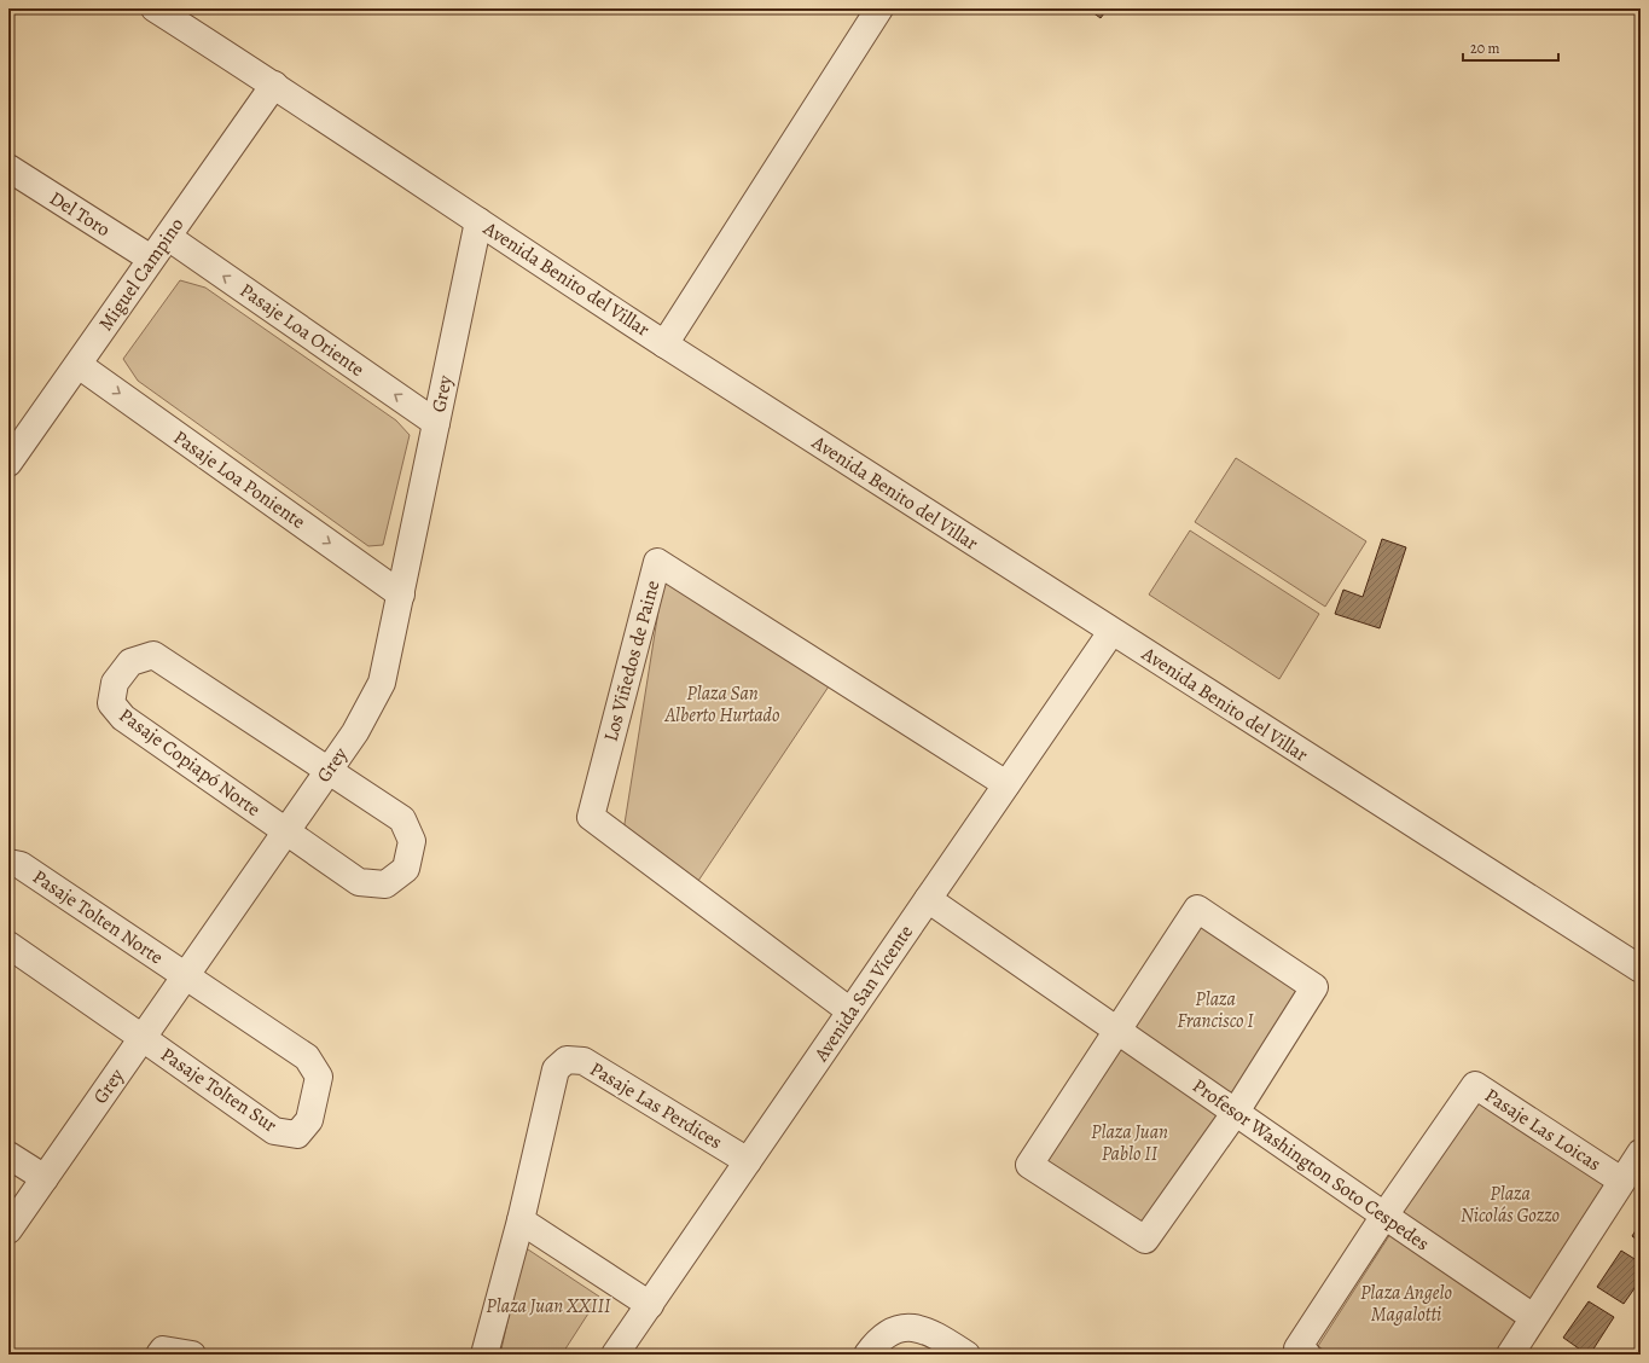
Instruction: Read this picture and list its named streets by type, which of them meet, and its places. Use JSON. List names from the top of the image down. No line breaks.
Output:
{"streets":{"street":["Del Toro","Miguel Campino","Avenida Benito del Villar","Pasaje Loa Oriente","Grey","Pasaje Loa Poniente","Los Viñedos de Paine","Pasaje Copiapó Norte","Pasaje Tolten Norte","Avenida San Vicente","Pasaje Tolten Sur","Pasaje Las Perdices","Pasaje Las Loicas","Profesor Washington Soto Cespedes"]},"crossings":[["Del Toro","Miguel Campino"],["Miguel Campino","Avenida Benito del Villar"],["Miguel Campino","Pasaje Loa Oriente"],["Miguel Campino","Pasaje Loa Poniente"],["Avenida Benito del Villar","Grey"],["Avenida Benito del Villar","Avenida San Vicente"],["Pasaje Loa Oriente","Grey"],["Grey","Pasaje Loa Poniente"],["Grey","Pasaje Copiapó Norte"],["Grey","Pasaje Tolten Norte"],["Grey","Pasaje Tolten Sur"],["Los Viñedos de Paine","Avenida San Vicente"],["Pasaje Tolten Norte","Pasaje Tolten Sur"],["Avenida San Vicente","Pasaje Las Perdices"],["Avenida San Vicente","Profesor Washington Soto Cespedes"],["Pasaje Las Loicas","Profesor Washington Soto Cespedes"]],"one_way":["Pasaje Loa Oriente","Pasaje Loa Poniente"],"parks":["Plaza San Alberto Hurtado","Plaza Francisco I","Plaza Juan Pablo II","Plaza Nicolás Gozzo","Plaza Angelo Magalotti","Plaza Juan XXIII"],"scale_bar":"20 m"}
